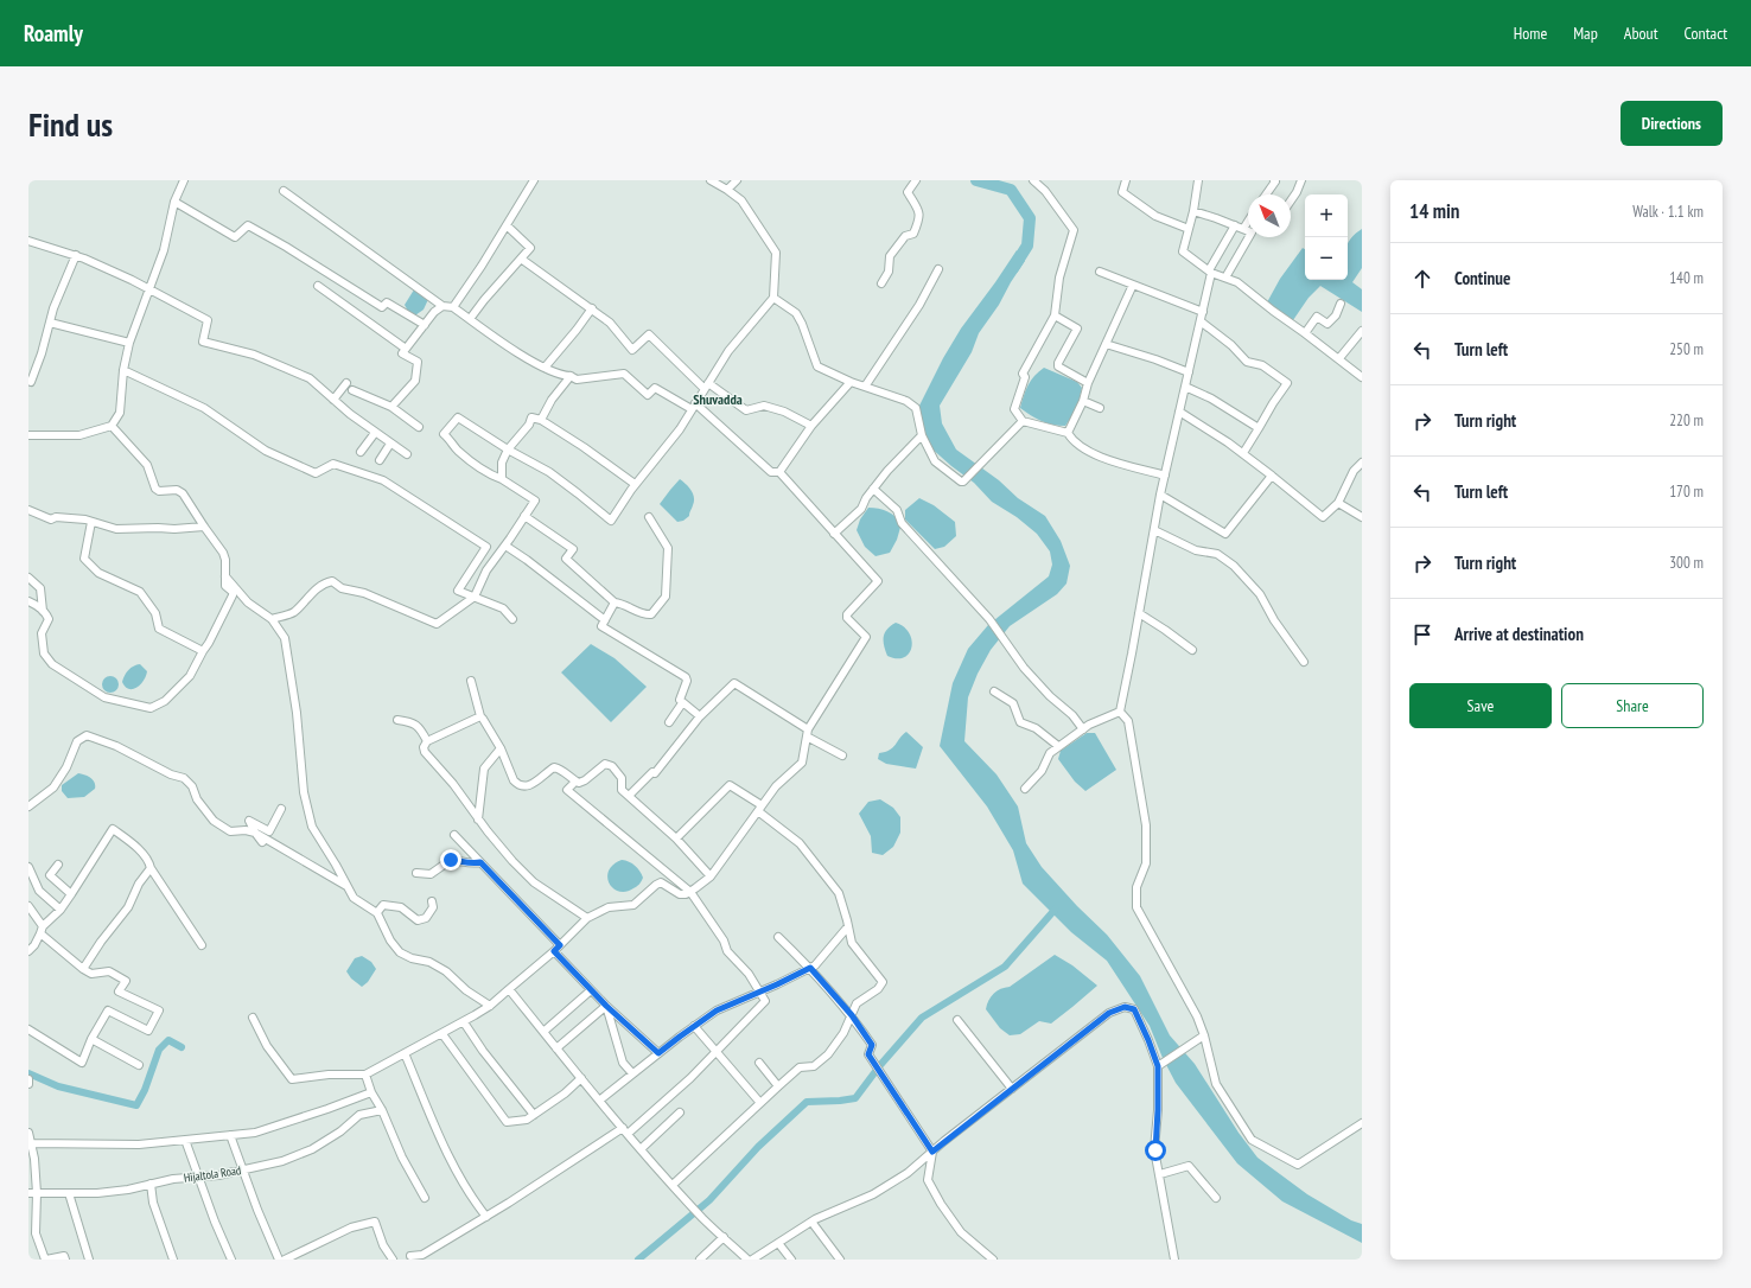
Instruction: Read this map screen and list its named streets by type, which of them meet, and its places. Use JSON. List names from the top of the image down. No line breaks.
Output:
{"streets":{"street":["Hijaltola Road"]},"districts":["Shuvadda"],"north":"top left","page":{"header":"Roamly","nav":["Home","Map","About","Contact"],"buttons":["Directions",["Save","Share"]],"title":"Find us","heading":["14 min","Walk · 1.1 km"],"map_buttons":["+","−"],"list":[["Continue","140 m"],["Turn left","250 m"],["Turn right","220 m"],["Turn left","170 m"],["Turn right","300 m"],"Arrive at destination"]}}
